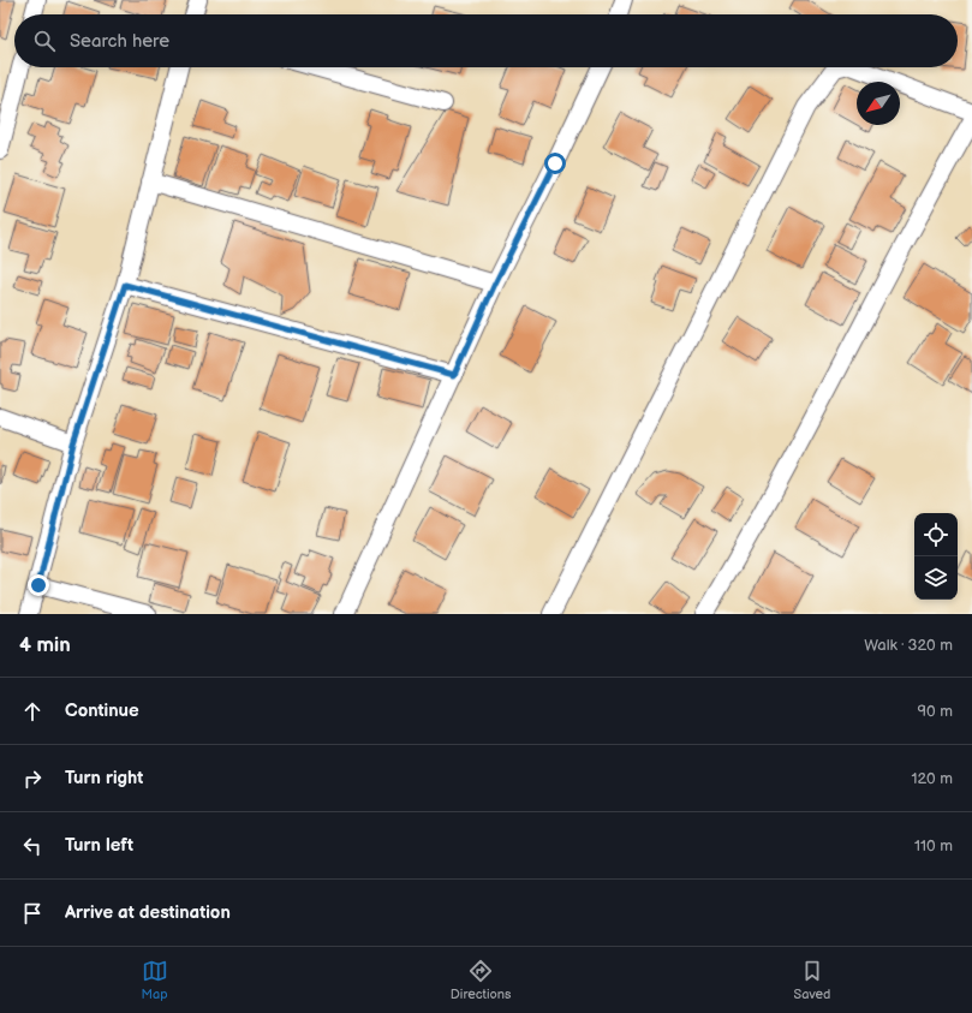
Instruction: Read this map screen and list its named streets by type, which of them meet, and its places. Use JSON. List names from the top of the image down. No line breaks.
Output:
{"north":"bottom left","page":{"search":"Search here","heading":["4 min","Walk · 320 m"],"list":[["Continue","90 m"],["Turn right","120 m"],["Turn left","110 m"],"Arrive at destination"],"nav":["Map","Directions","Saved"]}}
